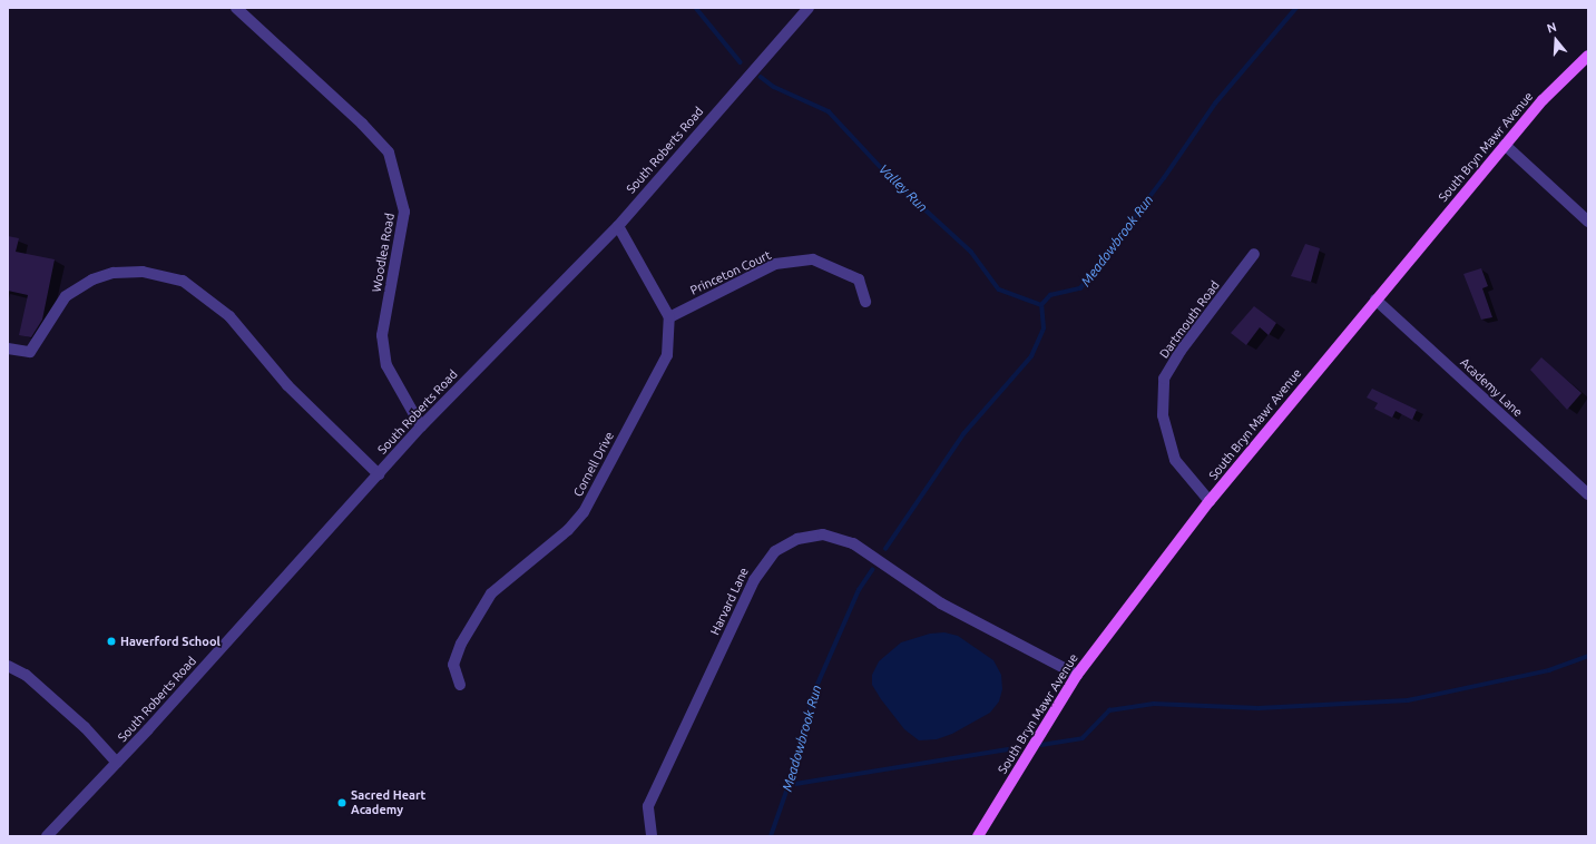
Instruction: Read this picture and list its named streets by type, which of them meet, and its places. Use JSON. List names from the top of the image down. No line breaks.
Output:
{"streets":{"main road":["South Bryn Mawr Avenue"],"street":["South Roberts Road","Woodlea Road","Princeton Court","Dartmouth Road","Academy Lane","Cornell Drive","Harvard Lane"]},"crossings":[["South Bryn Mawr Avenue","Dartmouth Road"],["South Bryn Mawr Avenue","Academy Lane"],["South Bryn Mawr Avenue","Harvard Lane"],["South Roberts Road","Woodlea Road"],["Princeton Court","Cornell Drive"]],"water":["Valley Run","Meadowbrook Run"],"places":["Haverford School","Sacred Heart Academy"],"north":"top"}
